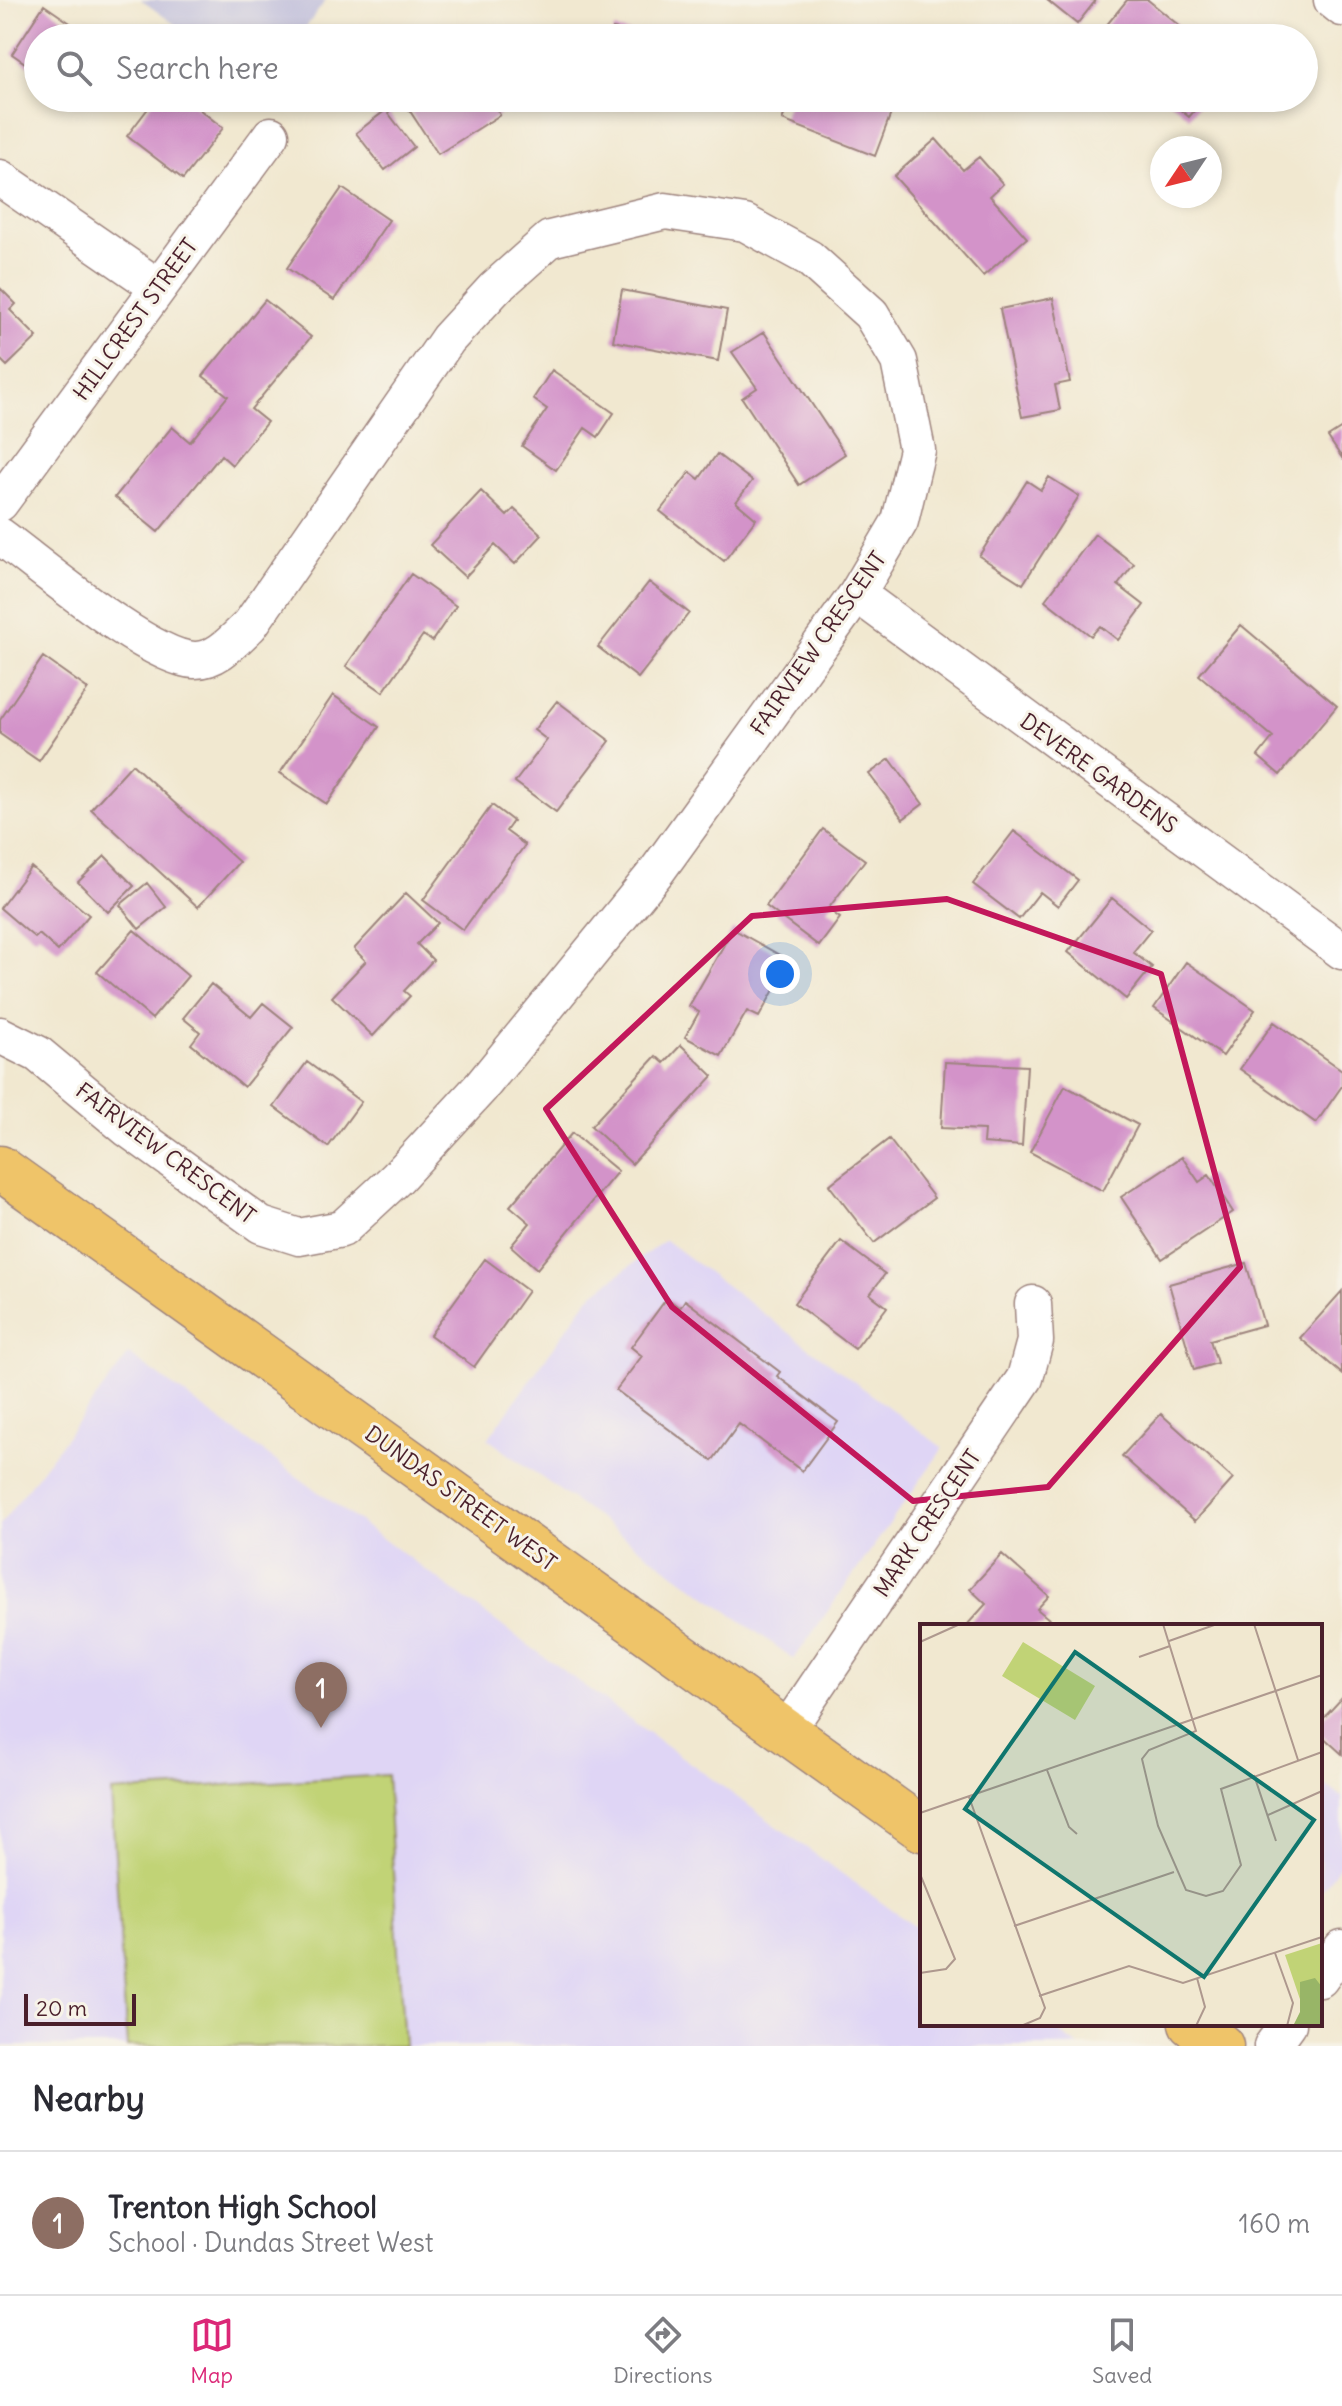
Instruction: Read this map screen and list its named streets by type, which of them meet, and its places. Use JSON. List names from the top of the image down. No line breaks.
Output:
{"streets":{"main road":["DUNDAS STREET WEST"],"street":["HILLCREST STREET","FAIRVIEW CRESCENT","DEVERE GARDENS","MARK CRESCENT"]},"crossings":[["FAIRVIEW CRESCENT","DEVERE GARDENS"],["DUNDAS STREET WEST","MARK CRESCENT"]],"scale_bar":"20 m","north":"bottom left","page":{"search":"Search here","pins":"1","scale":"20 m","heading":"Nearby","list":[{"mark":"1","name":"Trenton High School","note":"School · Dundas Street West","value":"160 m"}],"nav":["Map","Directions","Saved"]}}
